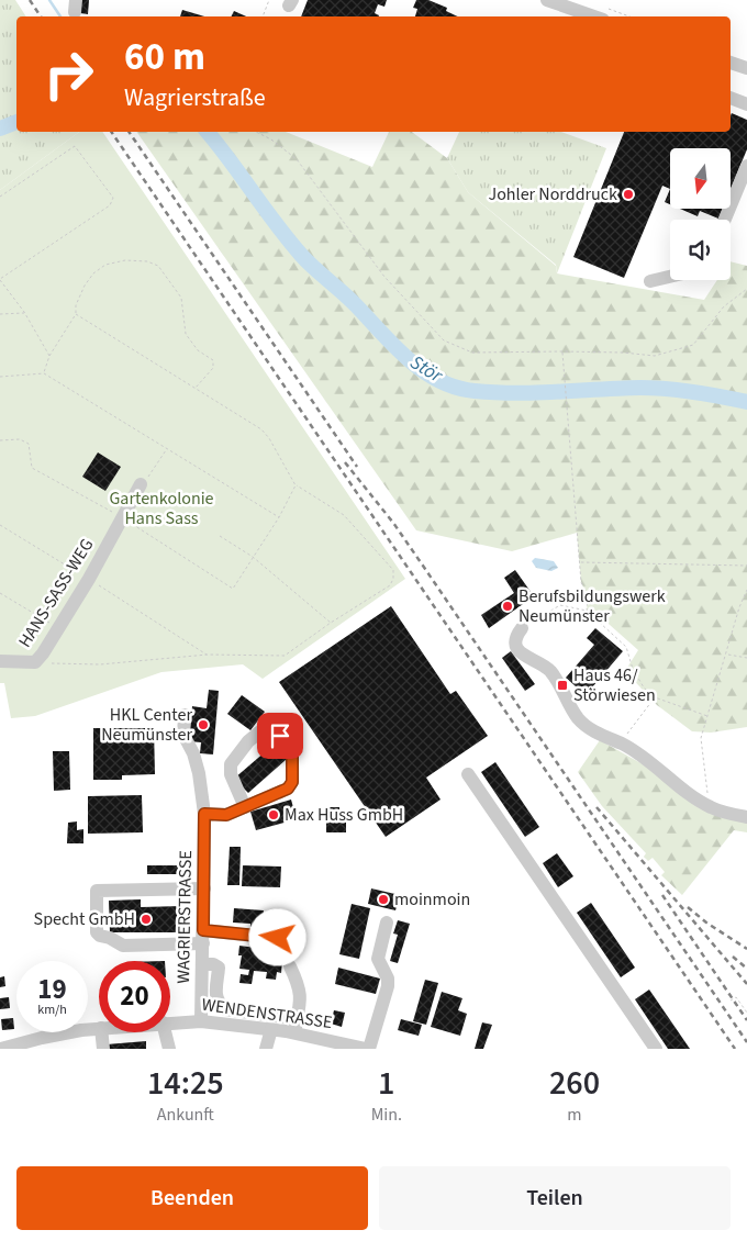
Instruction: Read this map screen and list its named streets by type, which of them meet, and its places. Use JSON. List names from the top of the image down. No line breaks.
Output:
{"streets":{"street":["HANS-SASS-WEG","WAGRIERSTRASSE","WENDENSTRASSE"]},"crossings":[["WAGRIERSTRASSE","WENDENSTRASSE"]],"water":["Stör"],"parks":["Gartenkolonie Hans Sass"],"places":{"other":["Johler Norddruck","Berufsbildungswerk Neumünster","HKL Center Neumünster","Max Huss GmbH","moinmoin","Specht GmbH"],"transit":["Haus 46/ Störwiesen"]},"north":"bottom","page":{"turn":["60 m","Wagrierstraße"],"speed":"19 km/h","limit":"20","eta":["14:25","Ankunft","1","Min.","260","m"],"buttons":["Beenden","Teilen"]}}
